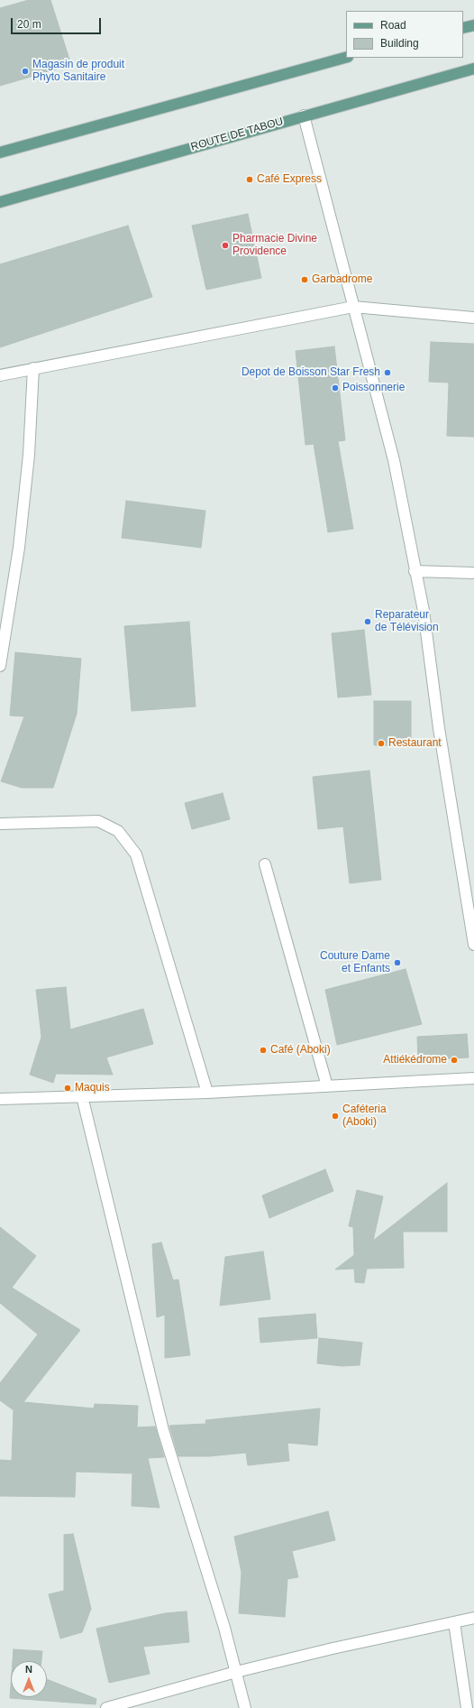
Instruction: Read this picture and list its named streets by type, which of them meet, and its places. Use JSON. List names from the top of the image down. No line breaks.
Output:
{"streets":{"main road":["ROUTE DE TABOU"]},"places":["Magasin de produit Phyto Sanitaire","Café Express","Pharmacie Divine Providence","Garbadrome","Depot de Boisson Star Fresh","Poissonnerie","Reparateur de Télévision","Restaurant","Couture Dame et Enfants","Café (Aboki)","Attiékédrome","Maquis","Caféteria (Aboki)"],"legend":["Road","Building"],"scale_bar":"20 m","north":"top"}
